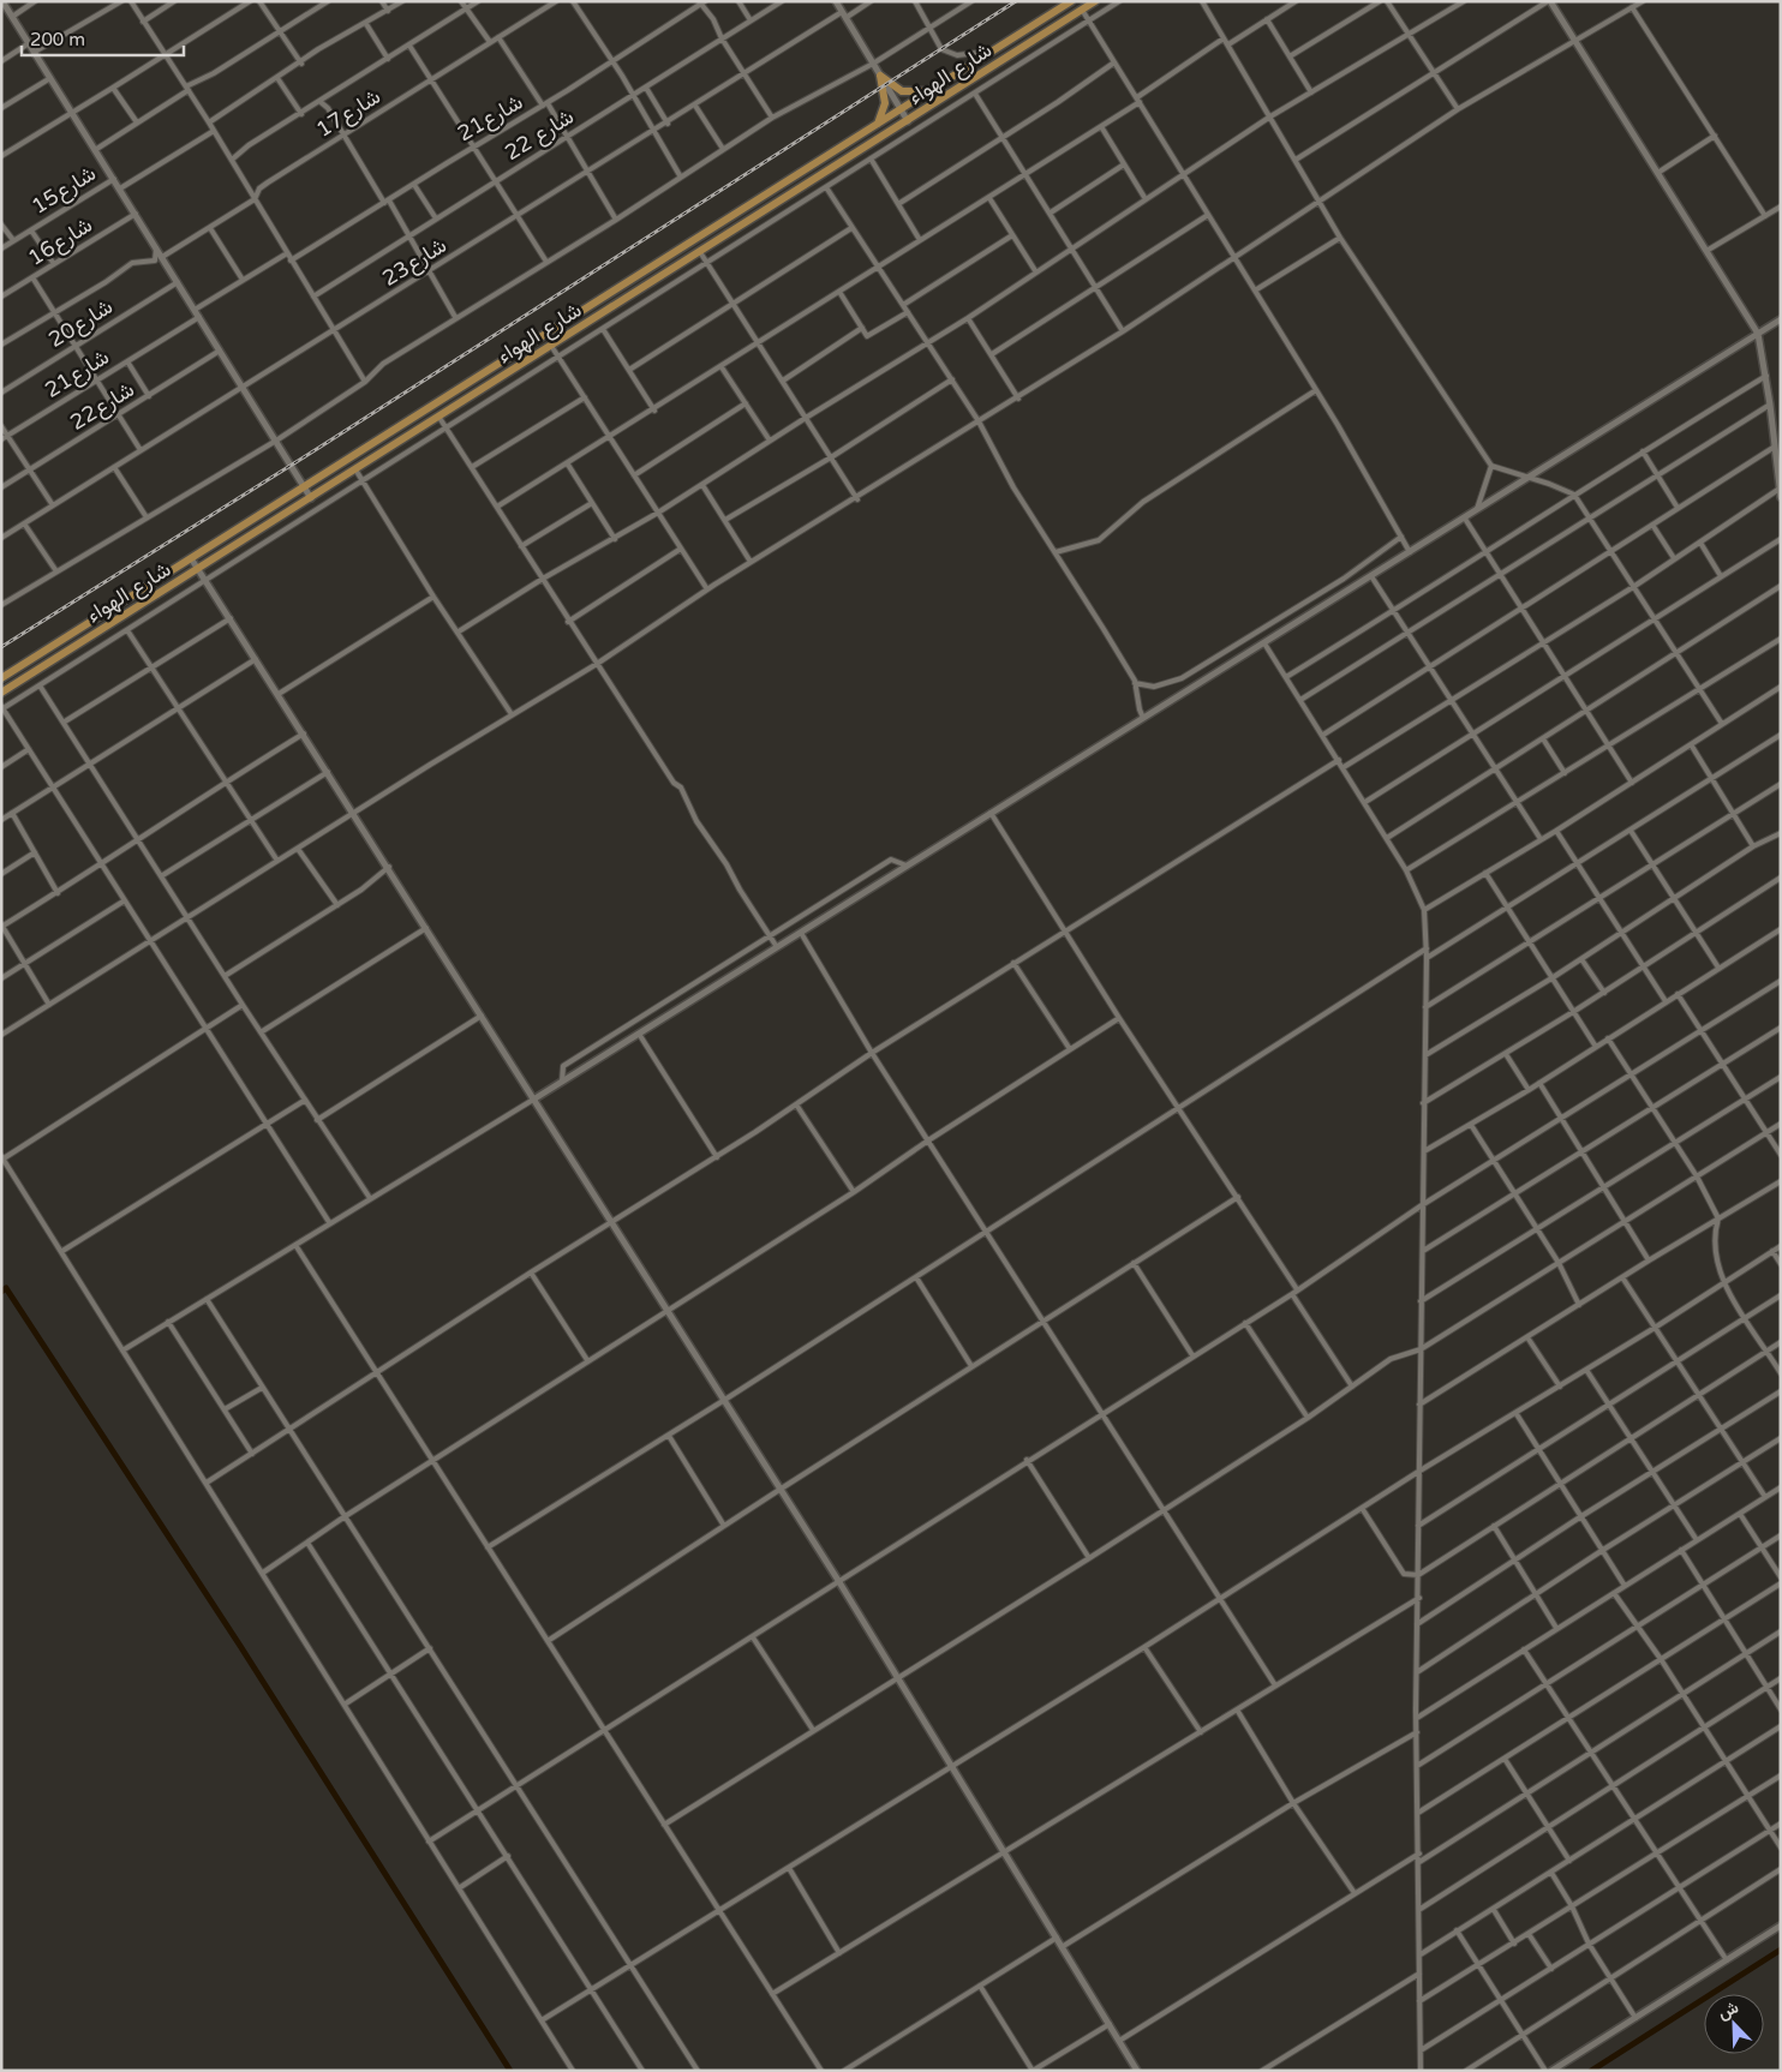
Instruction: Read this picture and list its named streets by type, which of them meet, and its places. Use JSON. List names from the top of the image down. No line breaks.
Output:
{"streets":{"highway":["شارع الهواء"],"street":["شارع17","شارع21","شارع 22","شارع15","شارع16","شارع23","شارع20","شارع22"]},"scale_bar":"200 m","north":"top left"}
